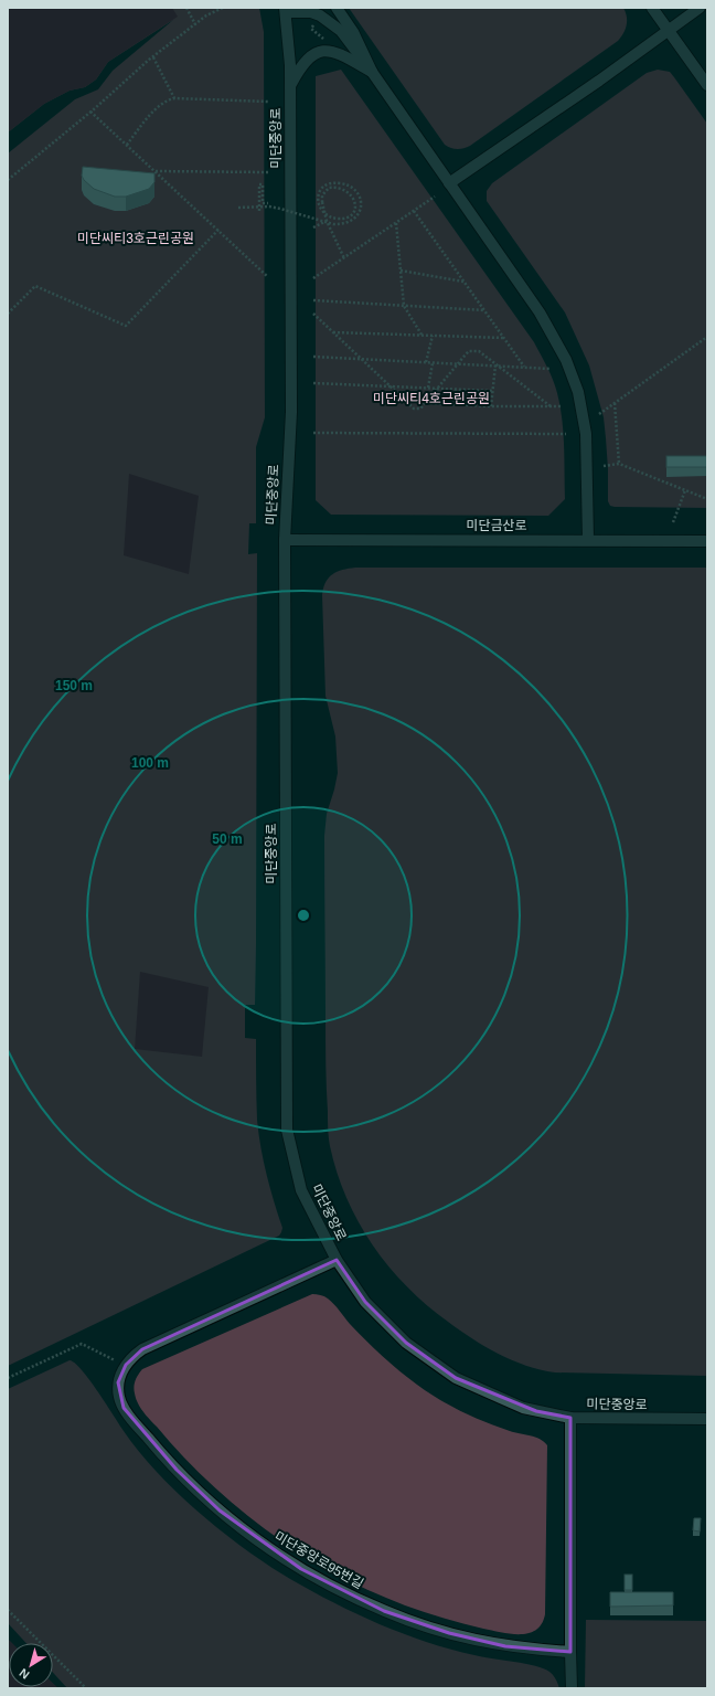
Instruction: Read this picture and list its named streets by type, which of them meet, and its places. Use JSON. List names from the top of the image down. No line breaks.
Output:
{"streets":{"street":["미단중앙로","미단금산로","미단중앙로95번길"]},"crossings":[["미단중앙로","미단금산로"]],"parks":["미단씨티3호근린공원","미단씨티4호근린공원"],"north":"bottom left","rings":["150 m","100 m","50 m"]}
